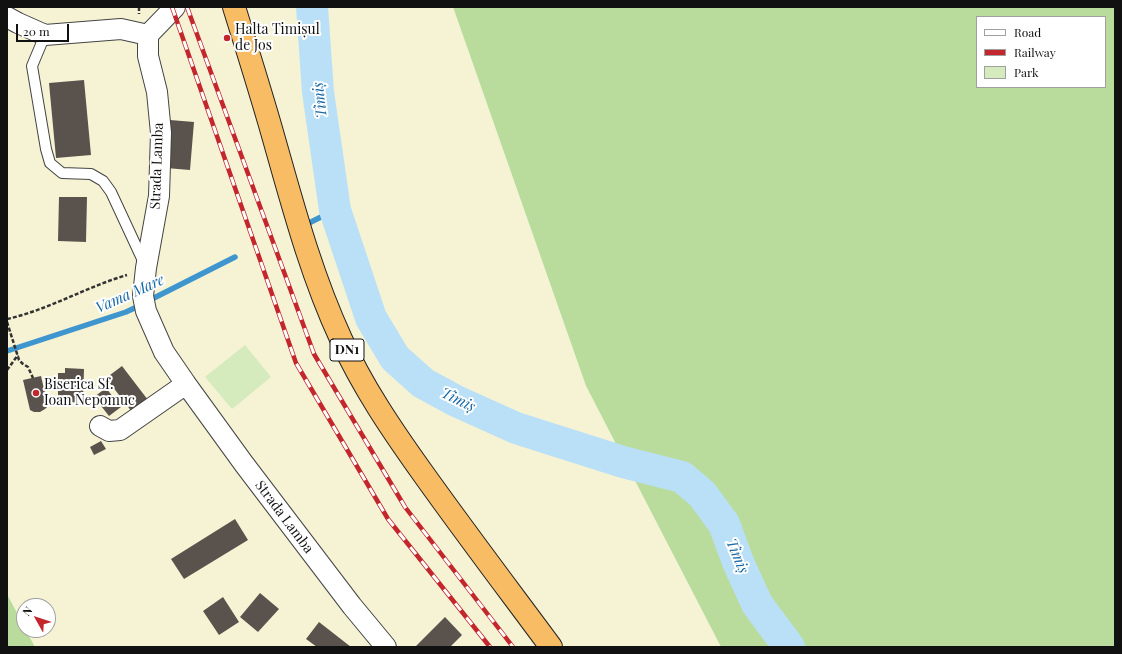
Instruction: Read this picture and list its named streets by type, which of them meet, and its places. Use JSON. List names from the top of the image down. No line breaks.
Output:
{"streets":{"highway":["DN1"],"street":["Strada Lamba"]},"water":["Timiș","Vama Mare"],"places":["Halta Timișul de Jos","Biserica Sf. Ioan Nepomuc"],"legend":["Road","Railway","Park"],"scale_bar":"20 m","north":"top left"}
